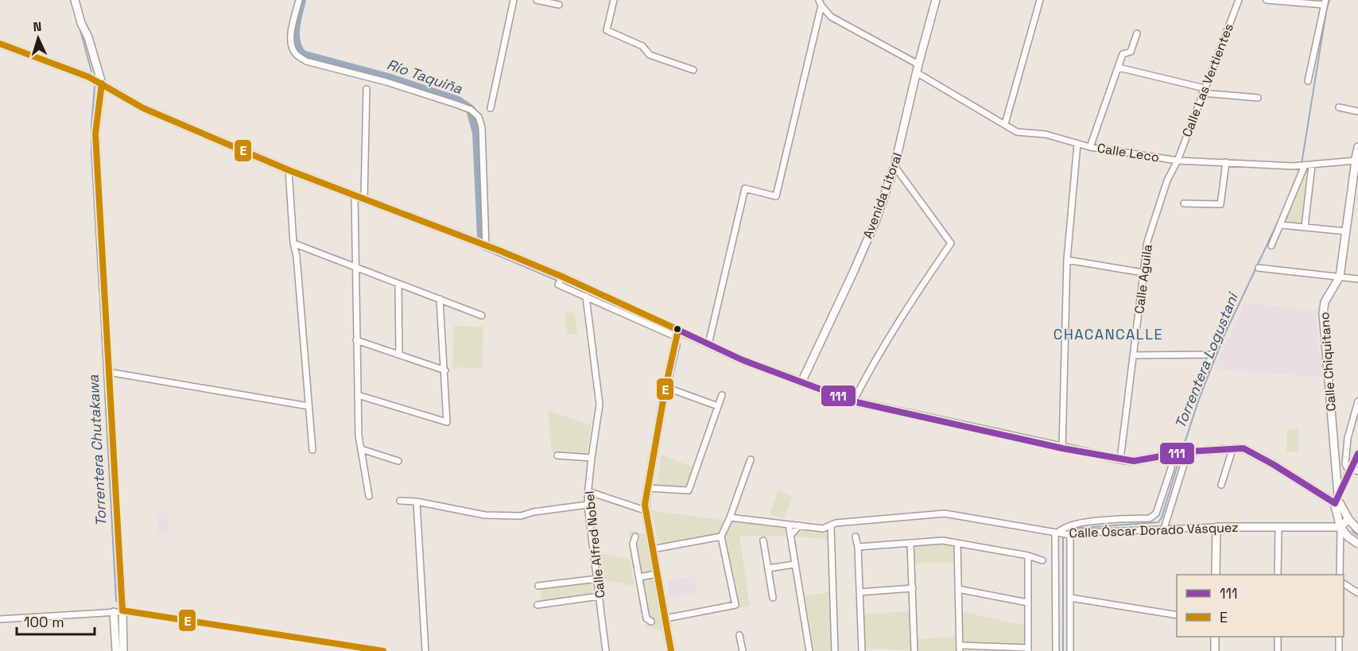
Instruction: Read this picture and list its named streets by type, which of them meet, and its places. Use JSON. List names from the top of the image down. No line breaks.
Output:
{"streets":{"street":["Calle Las Vertientes","Calle Leco","Avenida Litoral","Calle Aguila","Calle Chiquitano","Calle Óscar Dorado Vásquez","Calle Alfred Nobel"]},"crossings":[["Calle Las Vertientes","Calle Leco"],["Calle Las Vertientes","Calle Aguila"],["Calle Leco","Avenida Litoral"],["Calle Leco","Calle Aguila"],["Calle Leco","Calle Chiquitano"]],"districts":["CHACANCALLE"],"water":["Río Taquiña","Torrentera Logustani","Torrentera Chutakawa"],"lines":["transit line E","transit line 111"],"legend":["111","E"],"scale_bar":"100 m","north":"top"}
